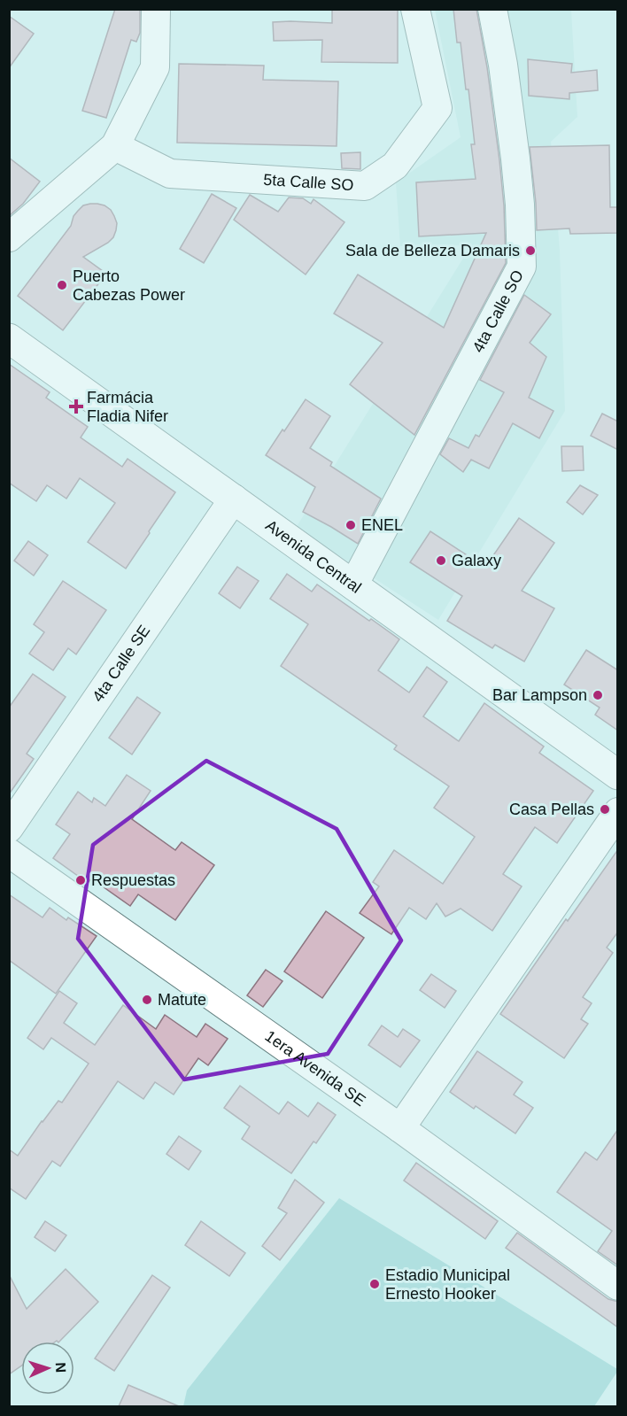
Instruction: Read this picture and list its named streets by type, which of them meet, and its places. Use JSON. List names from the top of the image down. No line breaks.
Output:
{"streets":{"street":["5ta Calle SO","4ta Calle SO","Avenida Central","4ta Calle SE","1era Avenida SE"]},"crossings":[["4ta Calle SO","Avenida Central"],["Avenida Central","4ta Calle SE"]],"places":{"other":["Sala de Belleza Damaris","Puerto Cabezas Power","ENEL","Galaxy","Bar Lampson","Casa Pellas","Respuestas","Matute","Estadio Municipal Ernesto Hooker"],"health":["Farmácia Fladia Nifer"]},"north":"right"}
